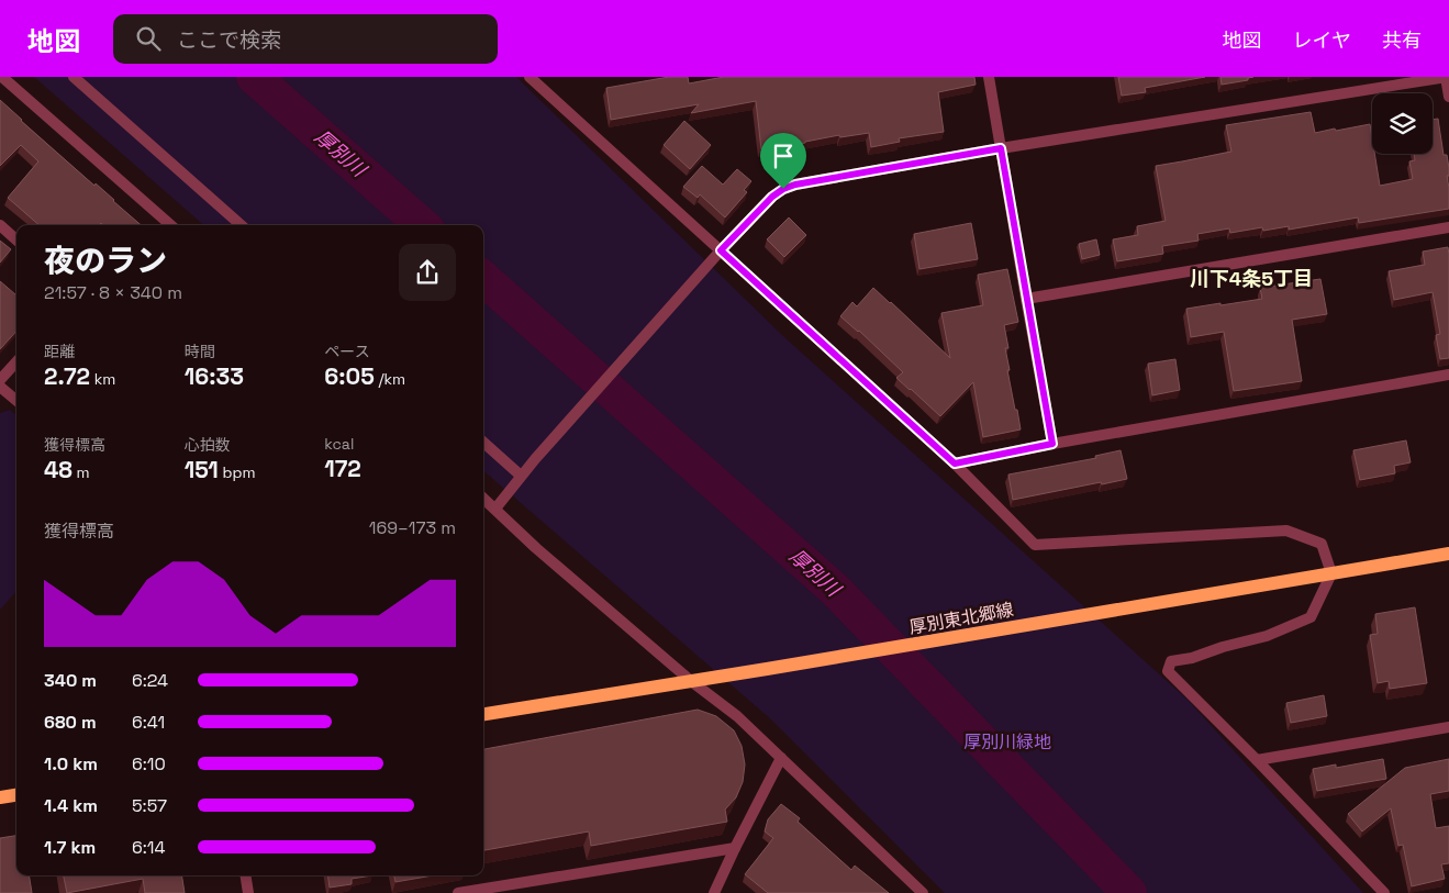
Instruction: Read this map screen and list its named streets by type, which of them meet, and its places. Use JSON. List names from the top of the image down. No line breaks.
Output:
{"streets":{"main road":["厚別東北郷線"]},"districts":["川下4条5丁目"],"water":["厚別川"],"parks":["厚別川緑地"],"page":{"header":"地図","search":"ここで検索","nav":["地図","レイヤ","共有"],"heading":["夜のラン","21:57 · 8 × 340 m"],"stats":[["距離","2.72 km"],["時間","16:33"],["ペース","6:05 /km"],["獲得標高","48 m"],["心拍数","151 bpm"],["kcal","172"]],"chart":["獲得標高","169–173 m"],"list":[{"name":"340 m","note":"6:24"},{"name":"680 m","note":"6:41"},{"name":"1.0 km","note":"6:10"},{"name":"1.4 km","note":"5:57"},{"name":"1.7 km","note":"6:14"}]}}
